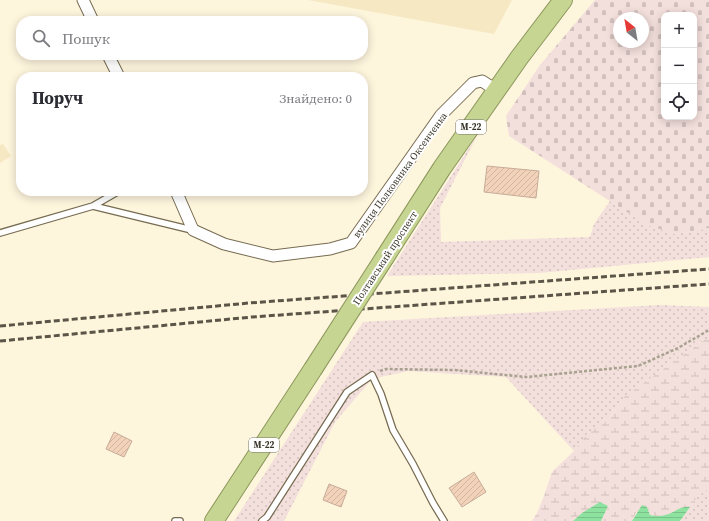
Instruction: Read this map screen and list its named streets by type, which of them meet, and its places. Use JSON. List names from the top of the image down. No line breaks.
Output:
{"streets":{"highway":["М-22","Полтавський проспект"],"street":["вулиця Полковника Оксенченка"]},"crossings":[["вулиця Полковника Оксенченка","Полтавський проспект"]],"north":"top left","page":{"map_buttons":["+","−"],"search":"Пошук","heading":["Поруч","Знайдено: 0"]}}
